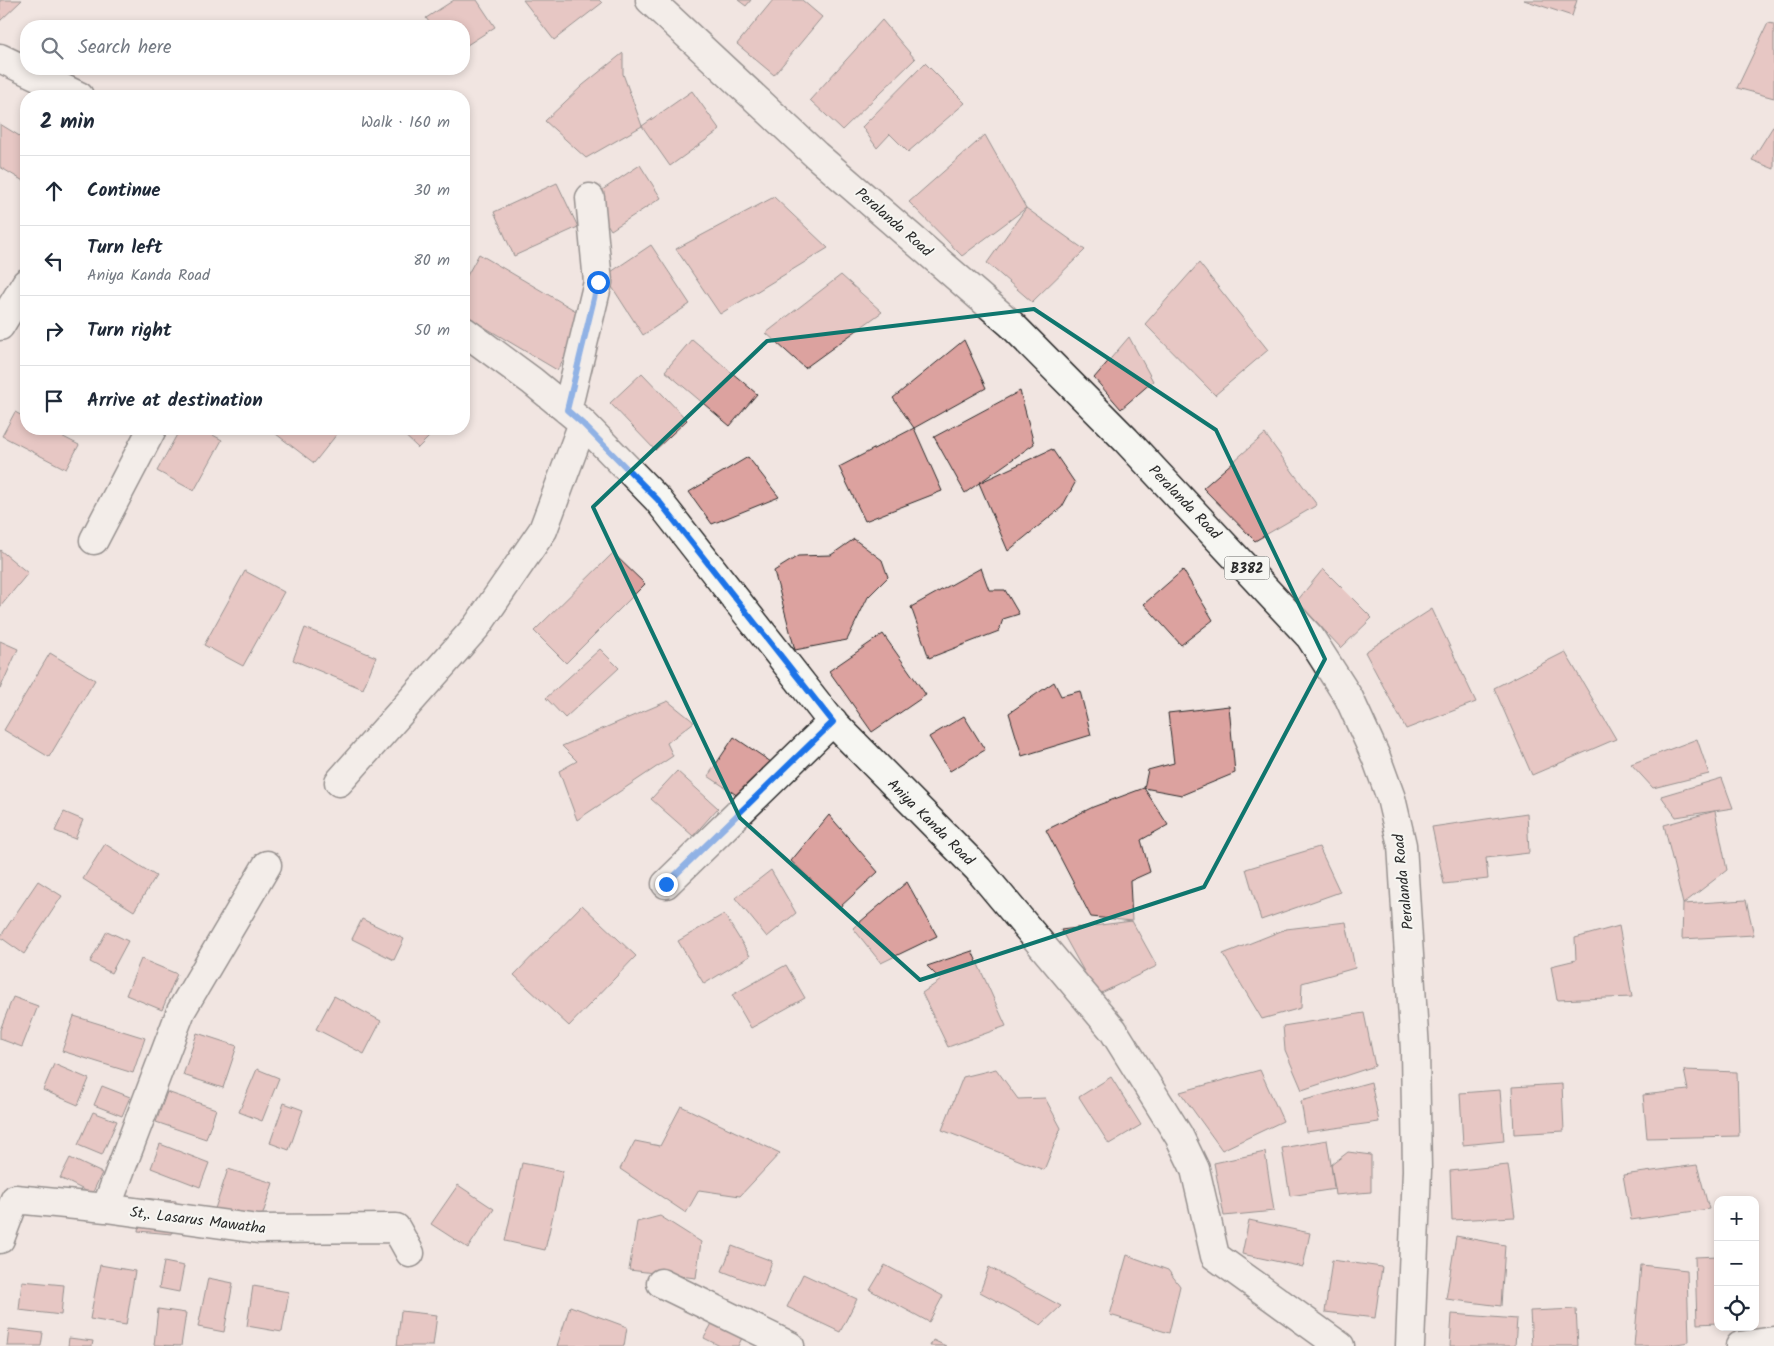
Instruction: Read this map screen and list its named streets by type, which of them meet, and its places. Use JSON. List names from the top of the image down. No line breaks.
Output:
{"streets":{"street":["Peralanda Road","B382","Aniya Kanda Road","St,. Lasarus Mawatha"]},"page":{"search":"Search here","heading":["2 min","Walk · 160 m"],"list":[["Continue","30 m"],["Turn left","Aniya Kanda Road","80 m"],["Turn right","50 m"],"Arrive at destination"],"map_buttons":["+","−"]}}
